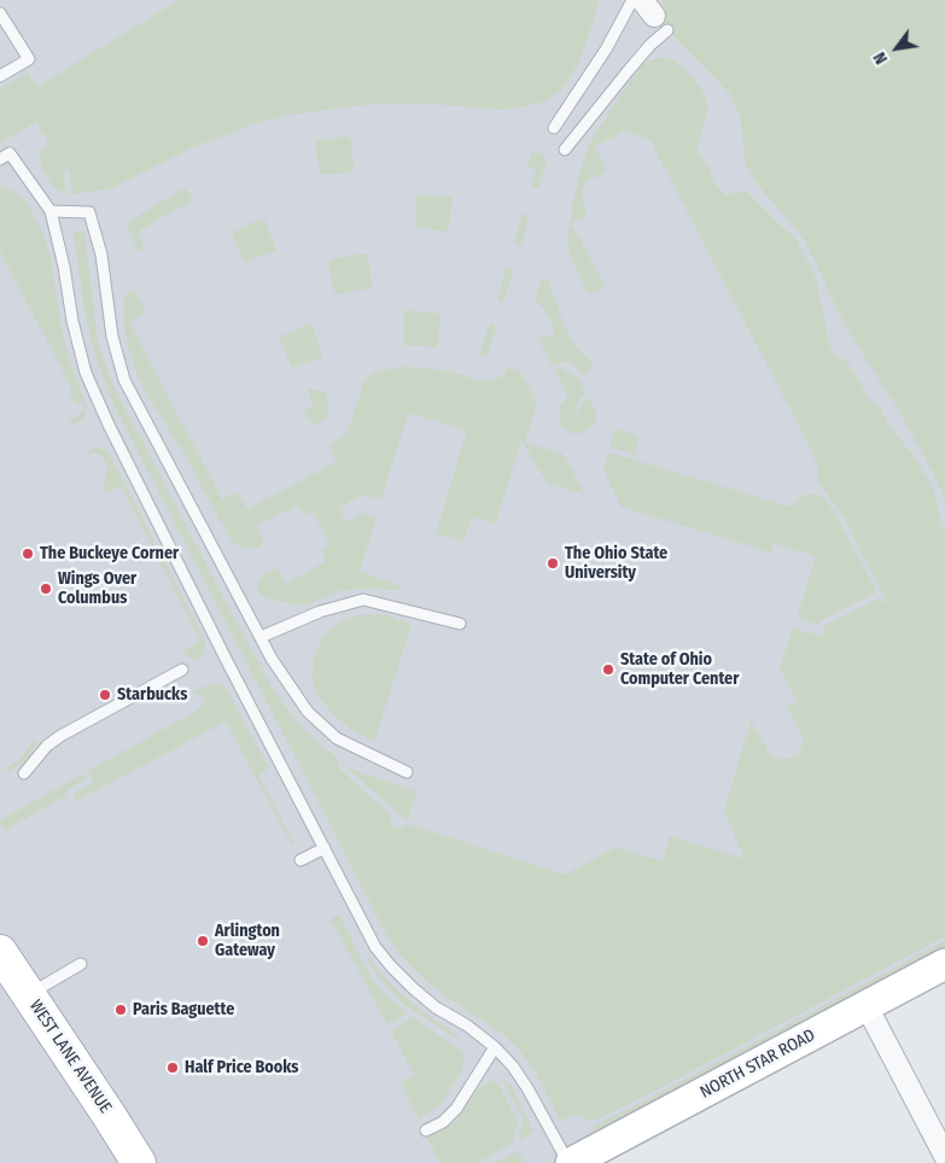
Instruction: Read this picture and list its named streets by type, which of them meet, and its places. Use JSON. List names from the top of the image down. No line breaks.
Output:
{"streets":{"main road":["WEST LANE AVENUE"],"street":["NORTH STAR ROAD"]},"places":["The Buckeye Corner","The Ohio State University","Wings Over Columbus","State of Ohio Computer Center","Starbucks","Arlington Gateway","Paris Baguette","Half Price Books"],"north":"bottom left"}
